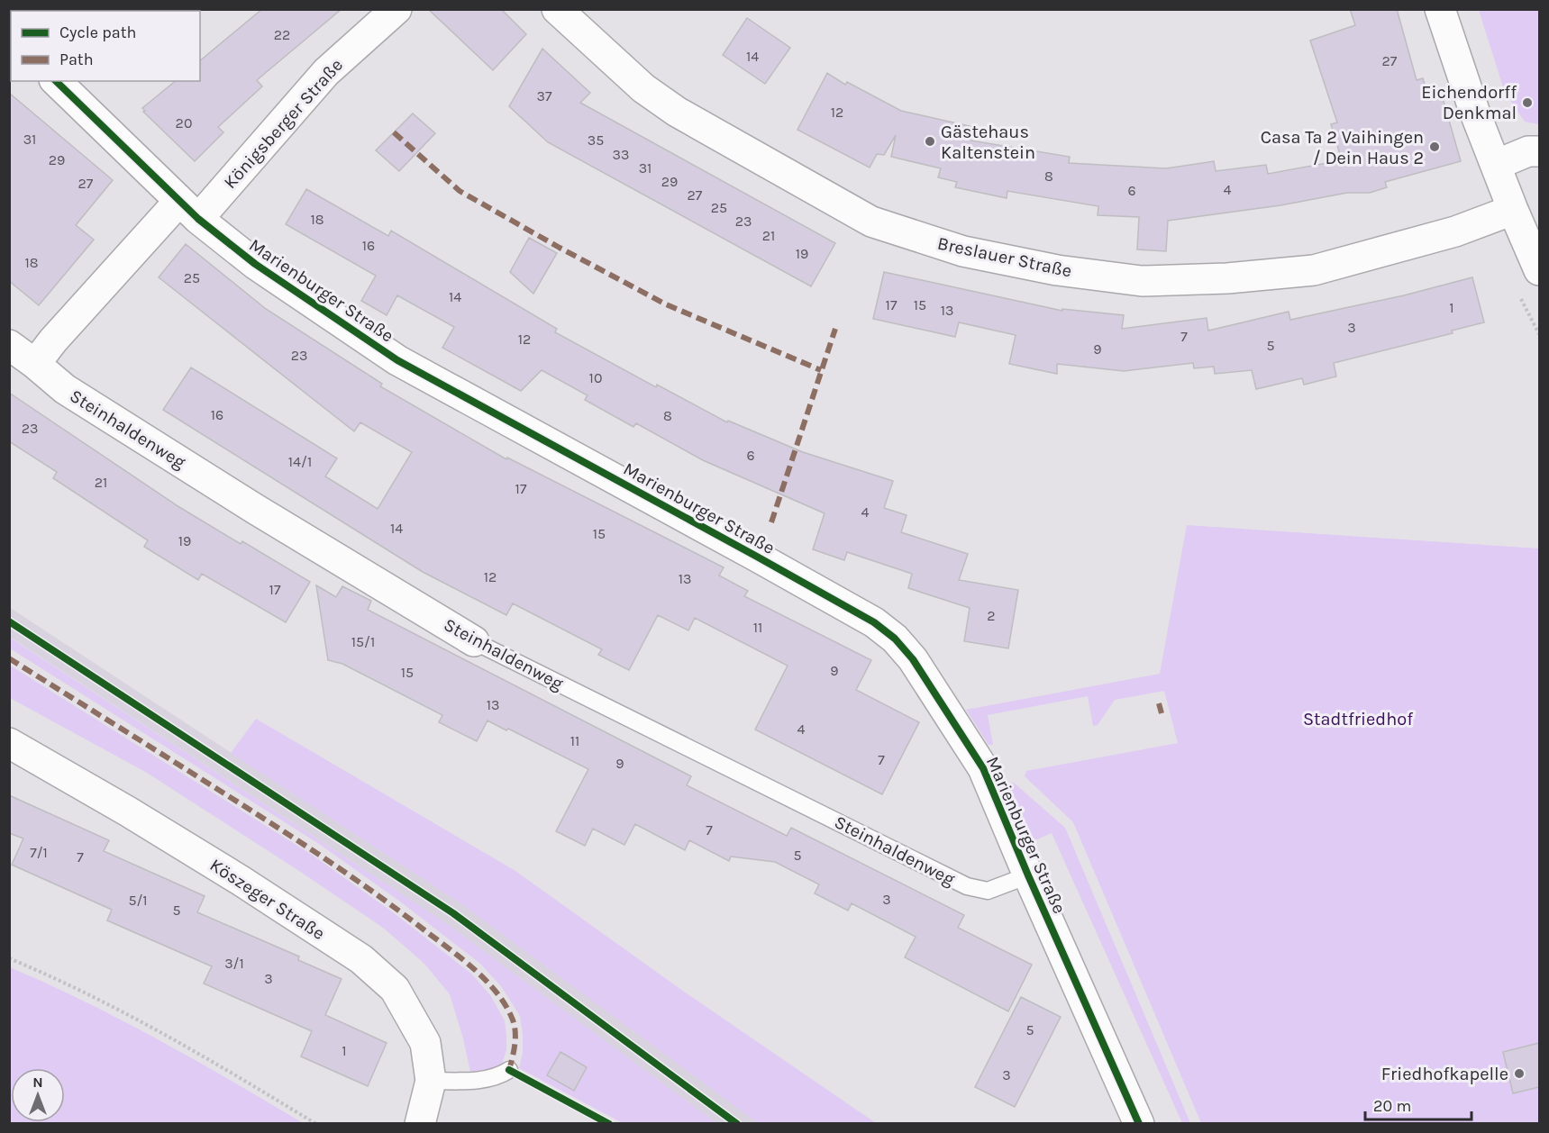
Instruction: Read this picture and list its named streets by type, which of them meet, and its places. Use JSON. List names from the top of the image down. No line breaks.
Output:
{"streets":{"street":["Königsberger Straße","Breslauer Straße","Marienburger Straße","Steinhaldenweg","Köszeger Straße"]},"crossings":[["Königsberger Straße","Marienburger Straße"],["Königsberger Straße","Steinhaldenweg"],["Marienburger Straße","Steinhaldenweg"]],"parks":["Stadtfriedhof"],"places":["Eichendorff Denkmal","Gästehaus Kaltenstein","Casa Ta 2 Vaihingen / Dein Haus 2","Friedhofkapelle"],"house_numbers":["22","14","27","37","12","20","31","35","33","29","31","8","29","27","4","6","27","25","18","23","21","16","19","18","25","14","17","15","1","13","3","7","12","5","9","23","10","16","8","23","6","14/1","21","17","4","14","15","19","12","13","17","2","11","15/1","9","15","13","4","11","7","9","7","7/1","5","7","3","5/1","5","3/1","3","5","1","3"],"legend":["Cycle path","Path"],"scale_bar":"20 m","north":"top"}
